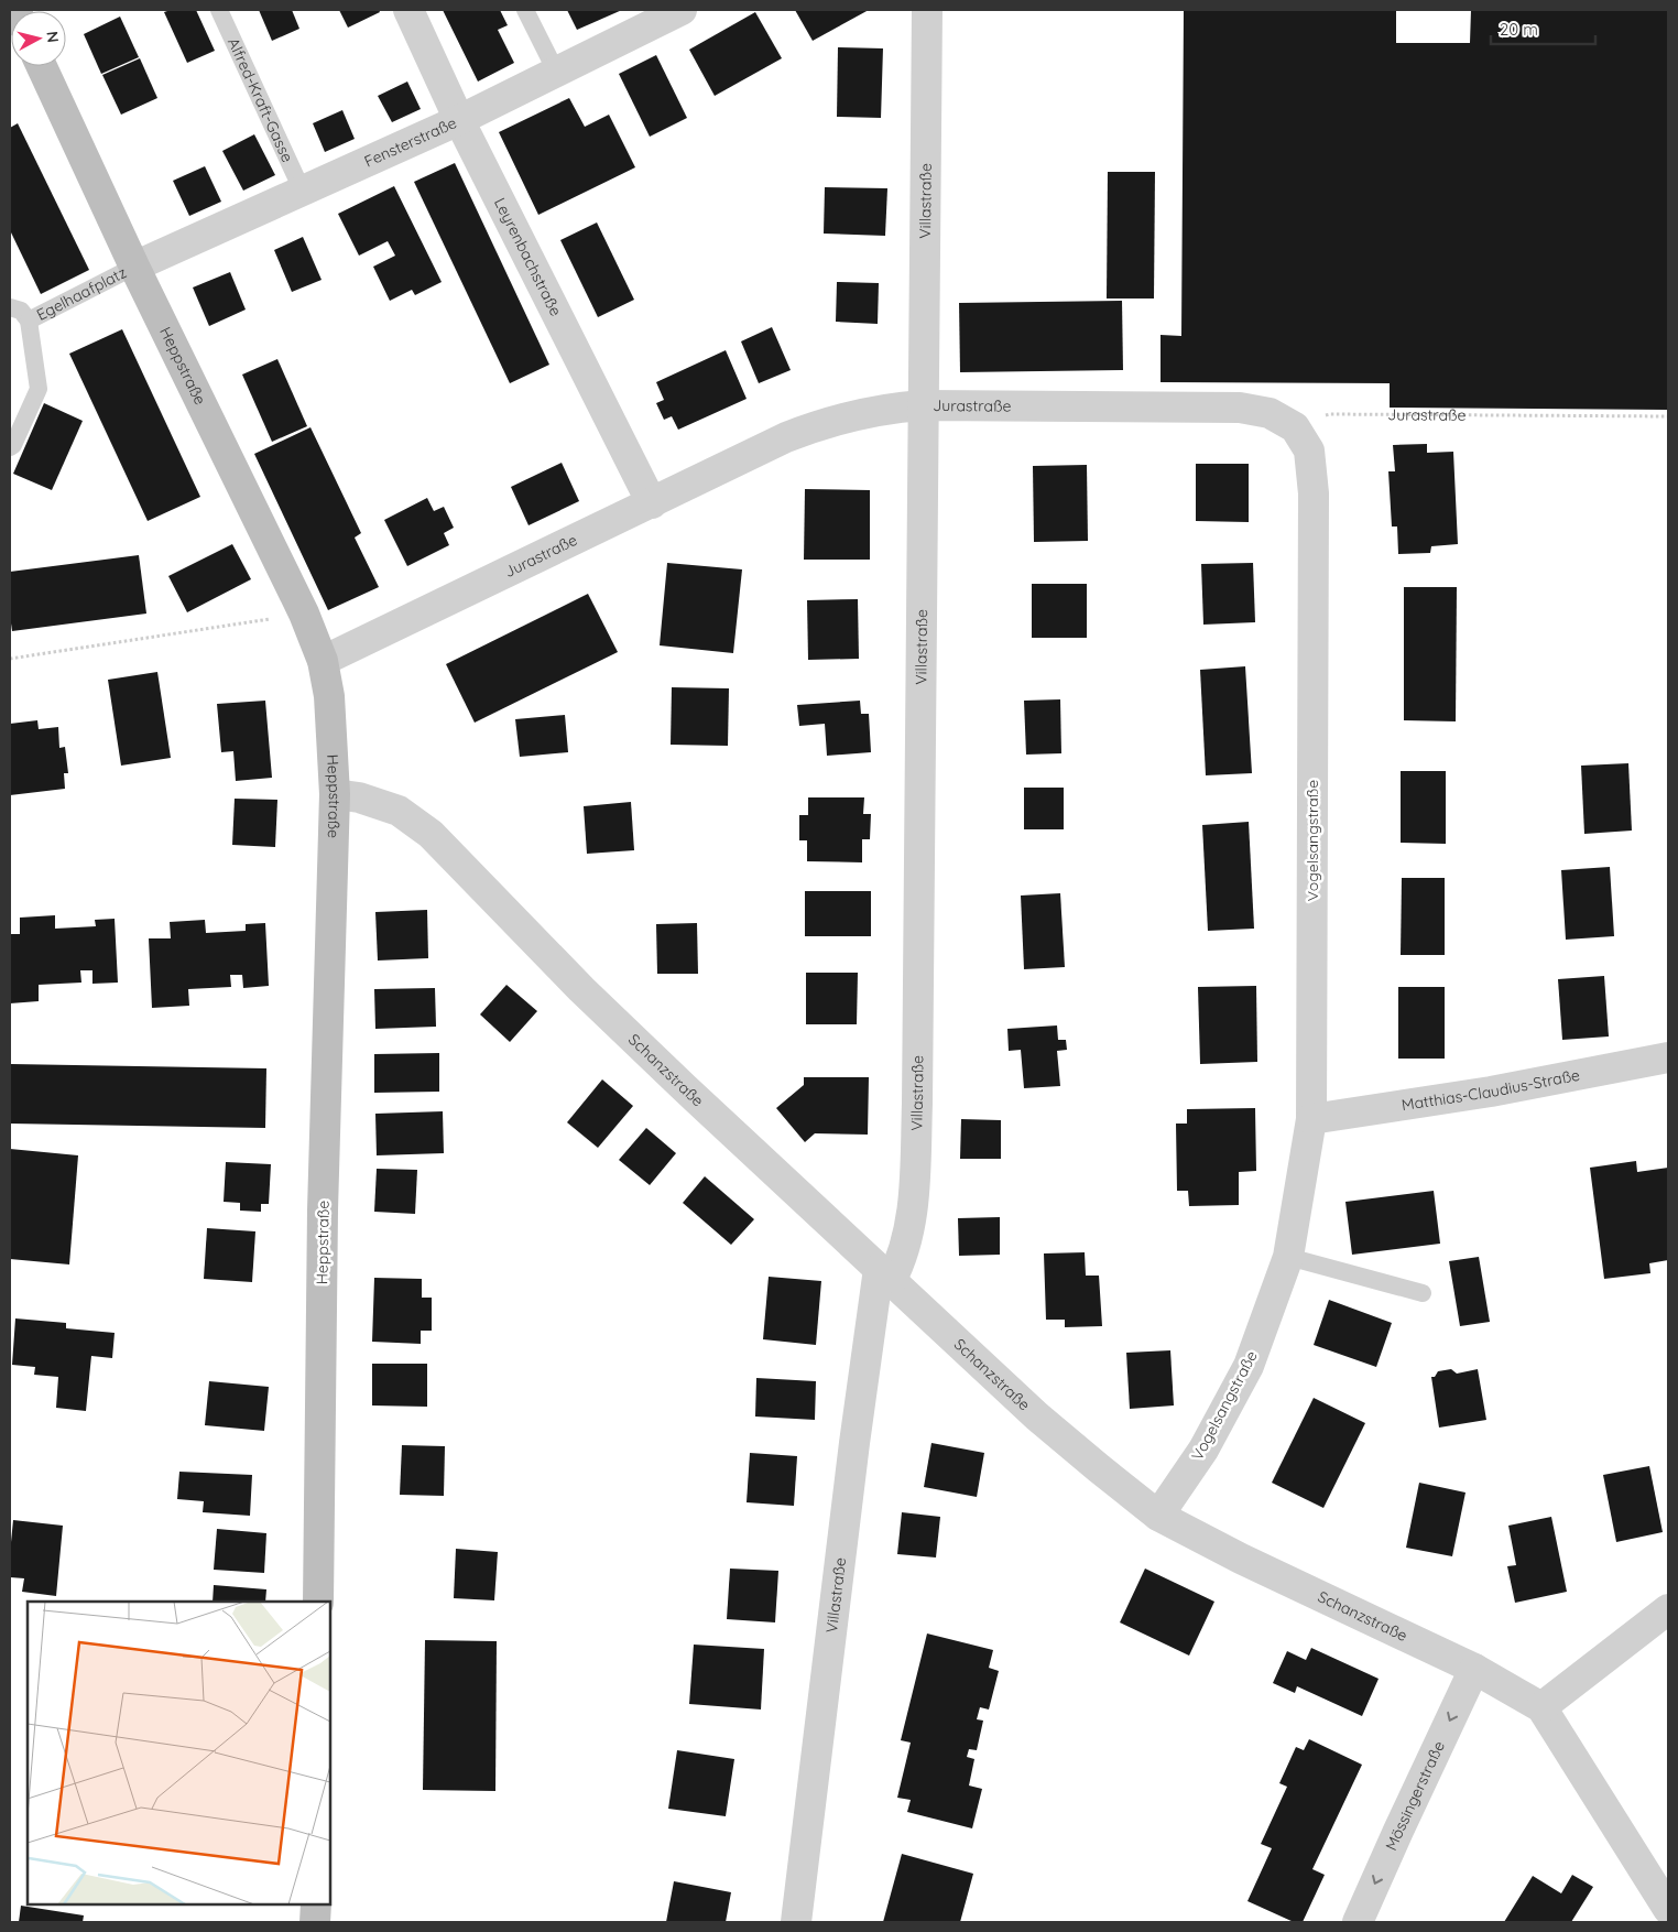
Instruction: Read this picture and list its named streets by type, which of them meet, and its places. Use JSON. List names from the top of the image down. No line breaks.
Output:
{"streets":{"street":["Fensterstraße","Villastraße","Leyrenbachstraße","Heppstraße","Jurastraße","Vogelsangstraße","Schanzstraße","Matthias-Claudius-Straße","Mössingerstraße"],"lane":["Alfred-Kraft-Gasse","Egelhaafplatz"]},"crossings":[["Alfred-Kraft-Gasse","Fensterstraße"],["Fensterstraße","Leyrenbachstraße"],["Fensterstraße","Egelhaafplatz"],["Fensterstraße","Heppstraße"],["Villastraße","Jurastraße"],["Villastraße","Schanzstraße"],["Leyrenbachstraße","Jurastraße"],["Egelhaafplatz","Heppstraße"],["Heppstraße","Jurastraße"],["Heppstraße","Schanzstraße"],["Jurastraße","Vogelsangstraße"],["Vogelsangstraße","Schanzstraße"],["Vogelsangstraße","Matthias-Claudius-Straße"],["Schanzstraße","Mössingerstraße"]],"one_way":["Mössingerstraße"],"scale_bar":"20 m","north":"right"}
